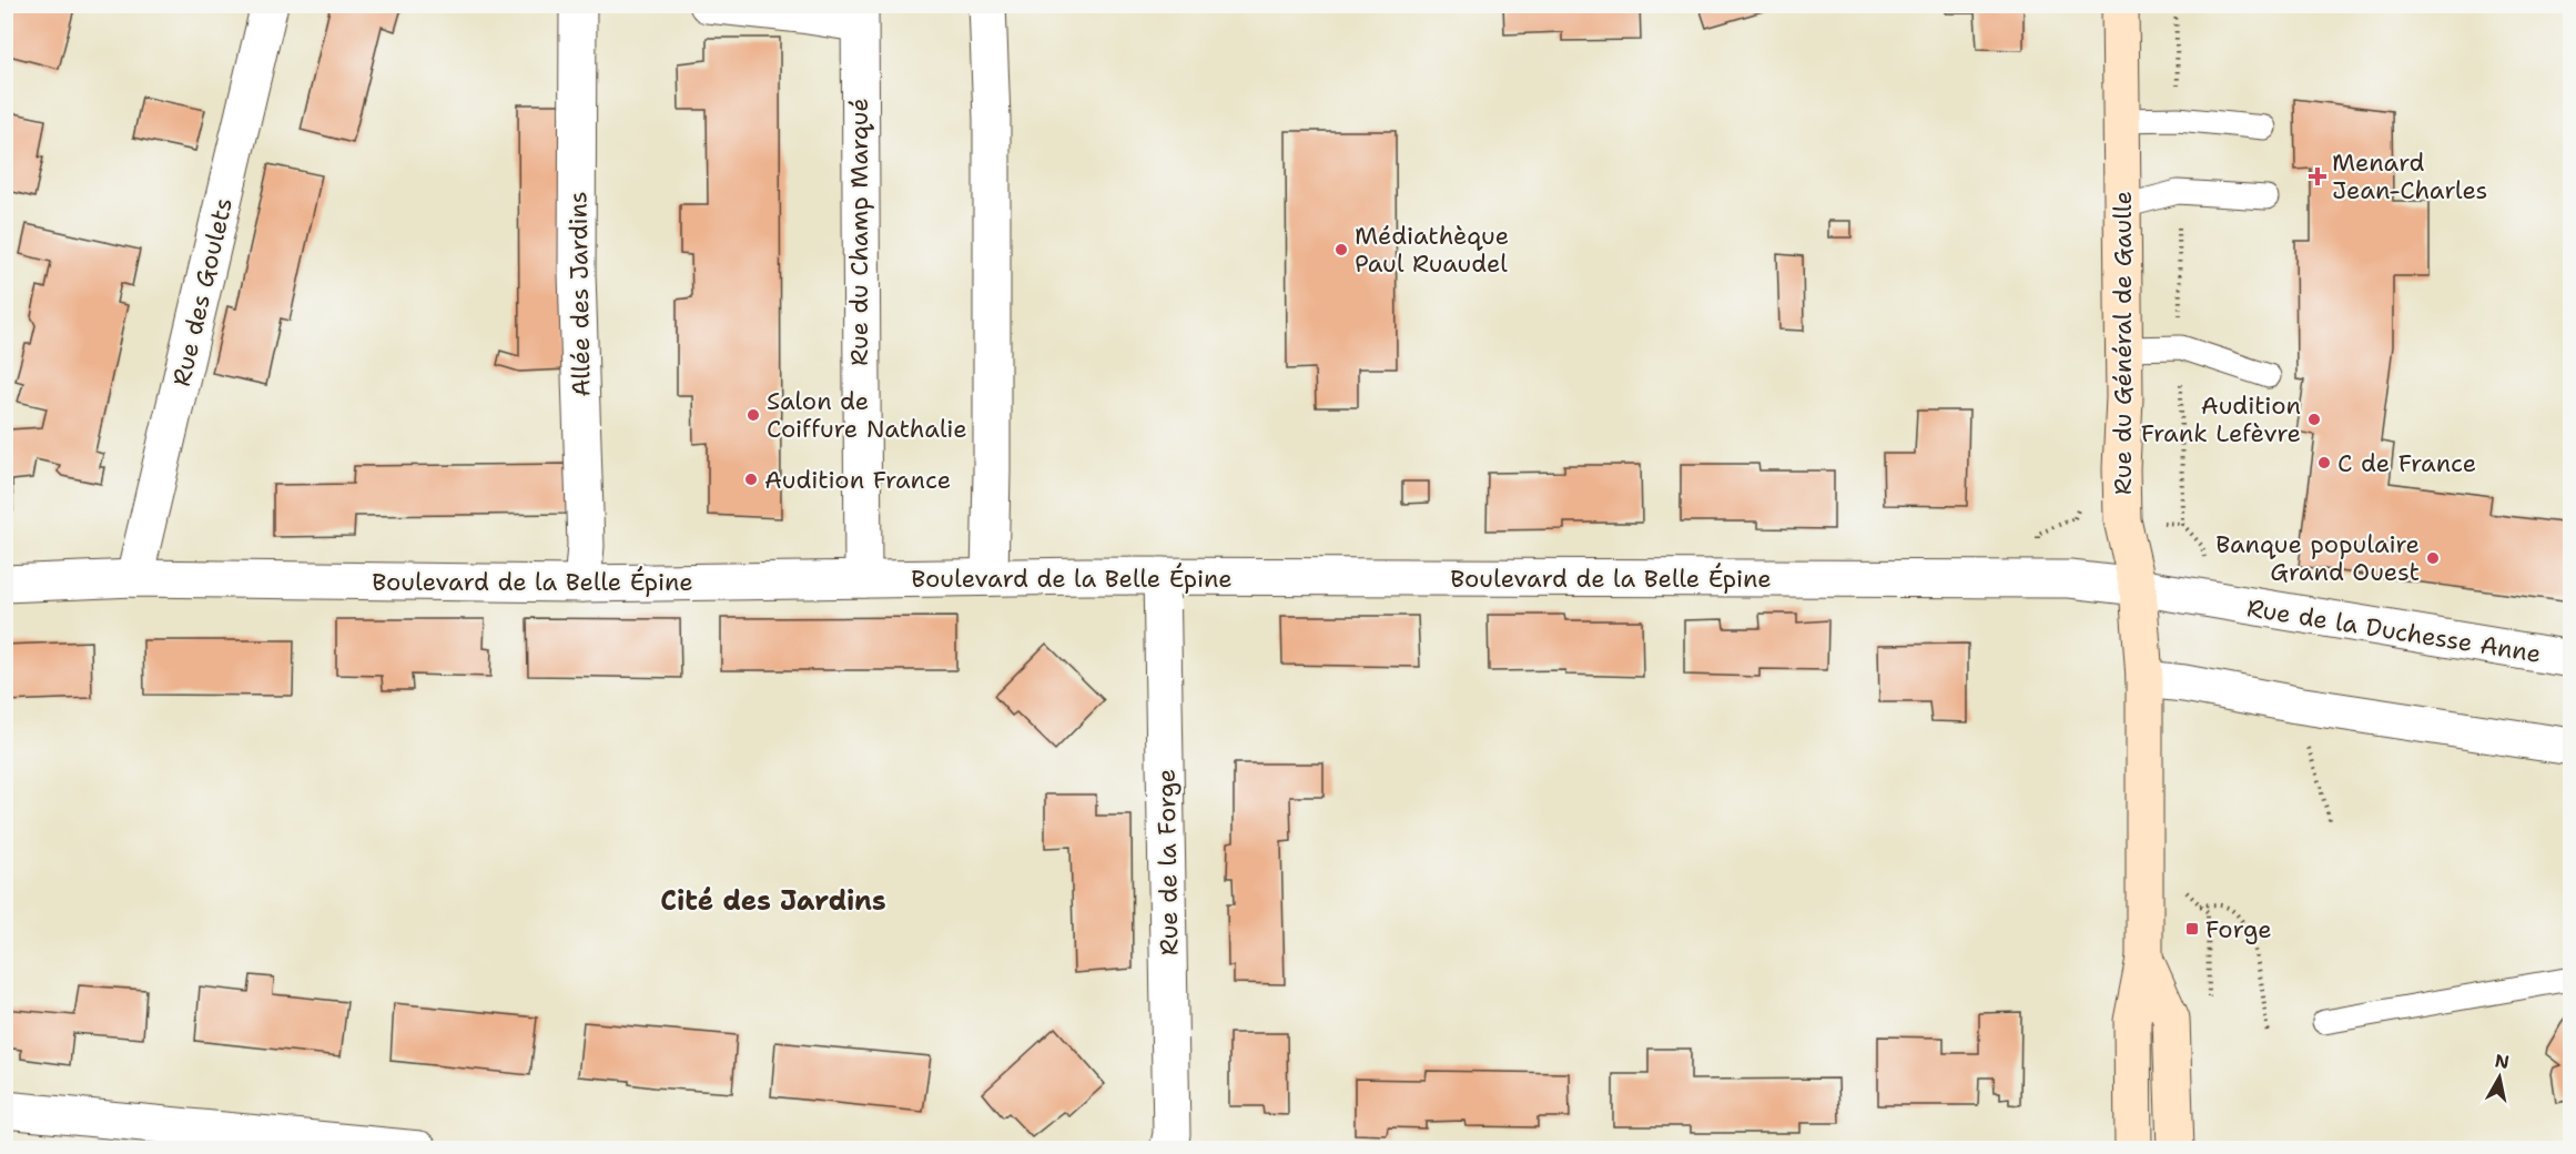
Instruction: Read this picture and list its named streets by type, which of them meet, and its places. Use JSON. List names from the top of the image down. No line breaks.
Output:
{"streets":{"main road":["Rue du Général de Gaulle"],"street":["Rue du Champ Marqué","Rue des Goulets","Allée des Jardins","Boulevard de la Belle Épine","Rue de la Duchesse Anne","Rue de la Forge"]},"crossings":[["Rue du Champ Marqué","Boulevard de la Belle Épine"],["Rue des Goulets","Boulevard de la Belle Épine"],["Allée des Jardins","Boulevard de la Belle Épine"],["Rue du Général de Gaulle","Boulevard de la Belle Épine"],["Rue du Général de Gaulle","Rue de la Duchesse Anne"],["Boulevard de la Belle Épine","Rue de la Duchesse Anne"],["Boulevard de la Belle Épine","Rue de la Forge"]],"districts":["Cité des Jardins"],"places":{"health":["Menard Jean-Charles"],"other":["Médiathèque Paul Ruaudel","Salon de Coiffure Nathalie","Audition Frank Lefèvre","C de France","Audition France","Banque populaire Grand Ouest"],"transit":["Forge"]},"north":"top"}
